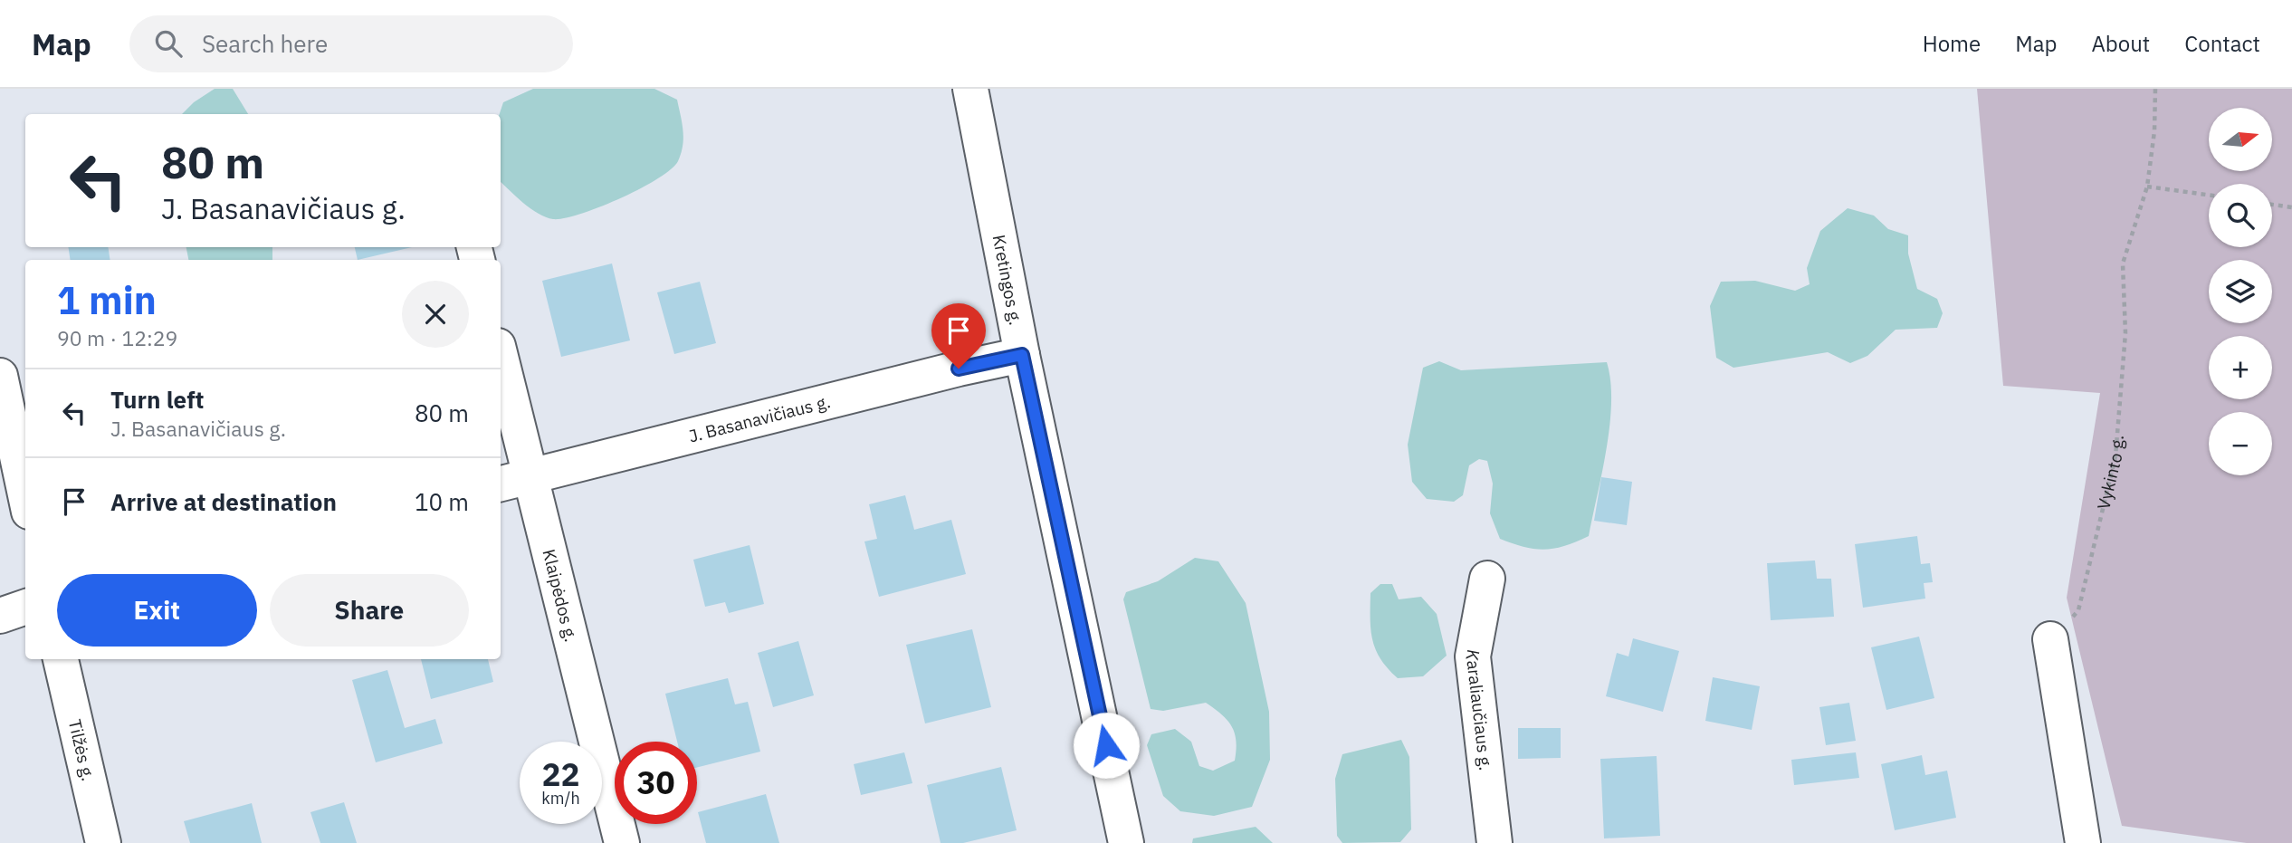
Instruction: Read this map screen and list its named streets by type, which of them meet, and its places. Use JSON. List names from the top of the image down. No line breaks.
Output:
{"streets":{"street":["Kretingos g.","J. Basanavičiaus g.","Klaipėdos g.","Karaliaučiaus g.","Tilžės g."],"path":["Vykinto g."]},"crossings":[["Kretingos g.","J. Basanavičiaus g."],["J. Basanavičiaus g.","Klaipėdos g."]],"north":"right","page":{"header":"Map","search":"Search here","nav":["Home","Map","About","Contact"],"map_buttons":["+","−"],"turn":["80 m","J. Basanavičiaus g."],"heading":["1 min","90 m · 12:29"],"list":[{"name":"Turn left","note":"J. Basanavičiaus g.","value":"80 m"},{"name":"Arrive at destination","value":"10 m"}],"buttons":["Exit","Share"],"speed":"22 km/h","limit":"30"}}
